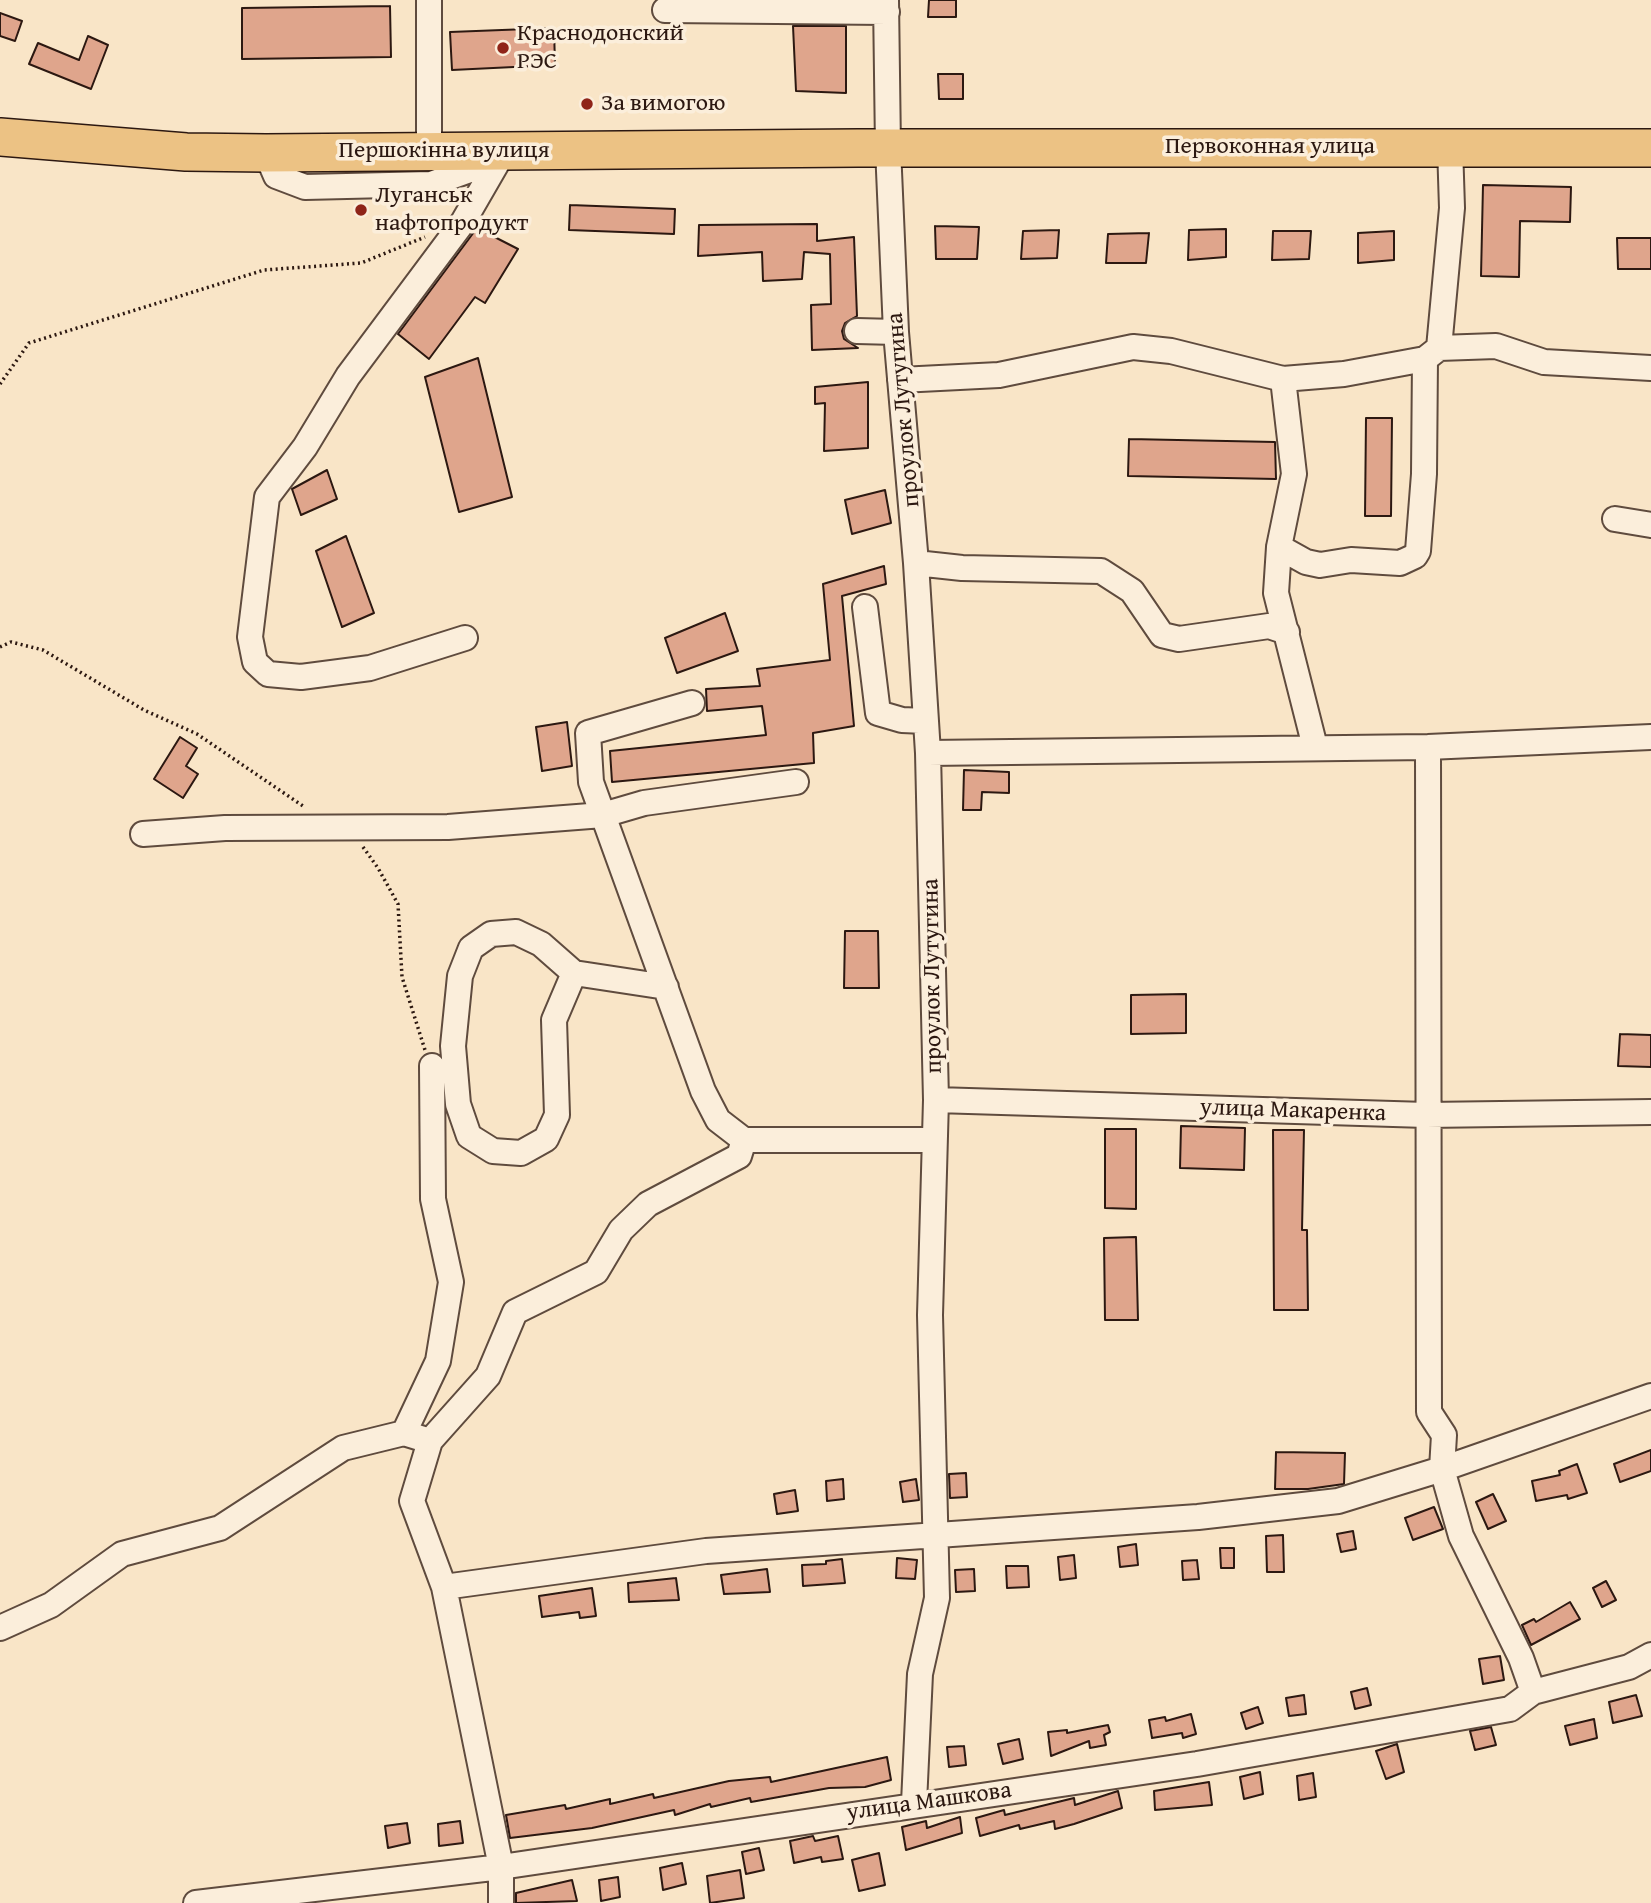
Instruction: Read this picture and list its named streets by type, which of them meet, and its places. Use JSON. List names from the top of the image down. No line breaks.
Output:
{"streets":{"highway":["Первоконная улица","Першокінна вулиця"],"street":["проулок Лутугина","улица Макаренка","улица Машкова"]},"crossings":[["Первоконная улица","Першокінна вулиця"],["Первоконная улица","проулок Лутугина"],["Першокінна вулиця","проулок Лутугина"],["проулок Лутугина","улица Макаренка"],["проулок Лутугина","улица Машкова"]],"places":["Краснодонский РЭС","За вимогою","Луганськ нафтопродукт"]}
